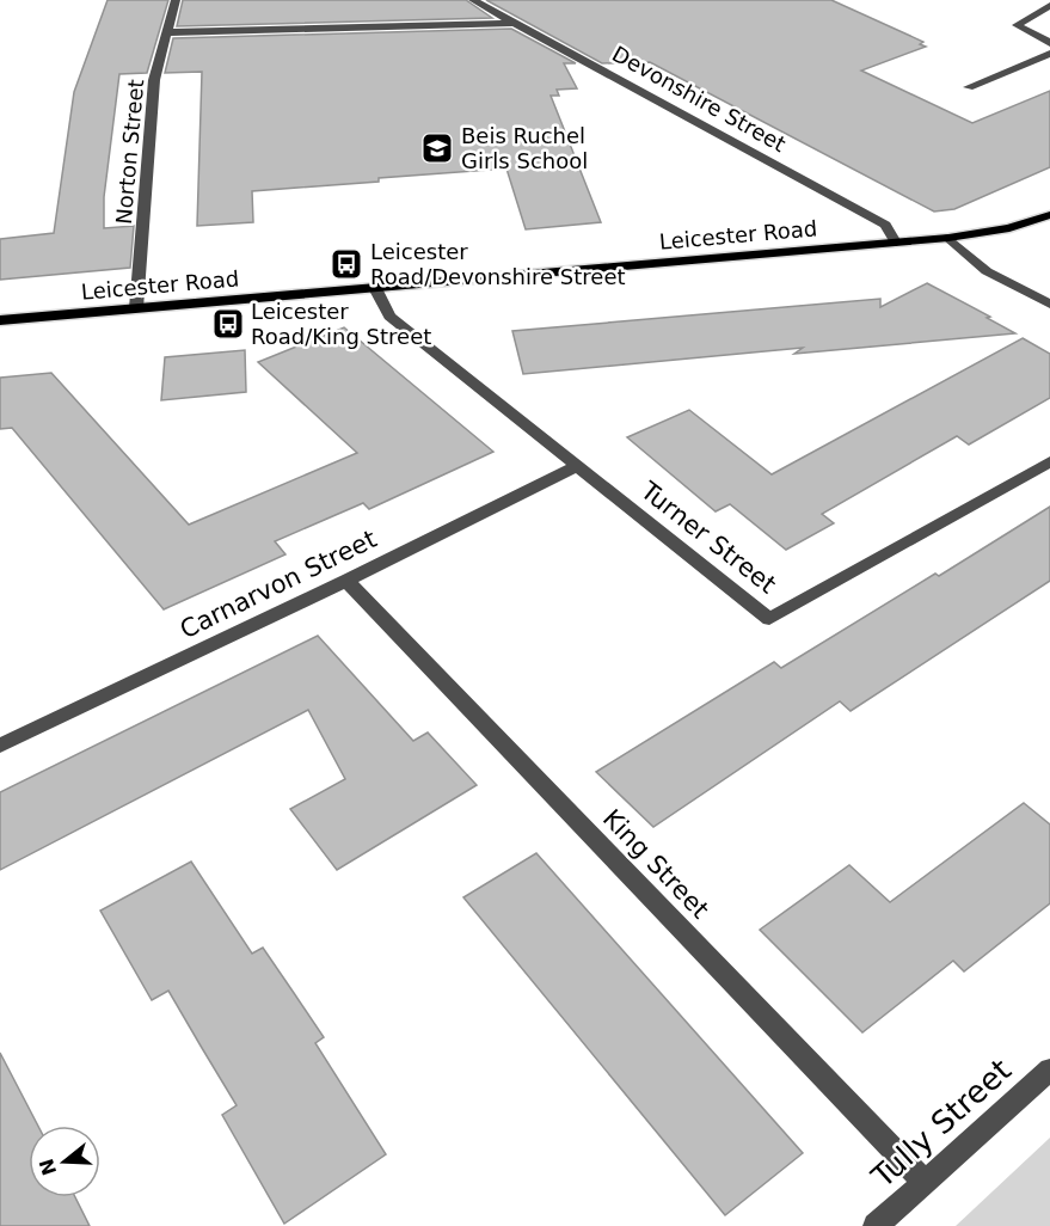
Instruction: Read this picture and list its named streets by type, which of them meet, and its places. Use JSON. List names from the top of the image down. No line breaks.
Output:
{"streets":{"main road":["Leicester Road"],"street":["Devonshire Street","Norton Street","Turner Street","Carnarvon Street","King Street","Tully Street"]},"crossings":[["Devonshire Street","Leicester Road"],["Norton Street","Leicester Road"],["Leicester Road","Turner Street"],["Turner Street","Carnarvon Street"],["Carnarvon Street","King Street"],["King Street","Tully Street"]],"places":{"school or university":["Beis Ruchel Girls School"],"bus stop":["Leicester Road/Devonshire Street","Leicester Road/King Street"]},"north":"left"}
